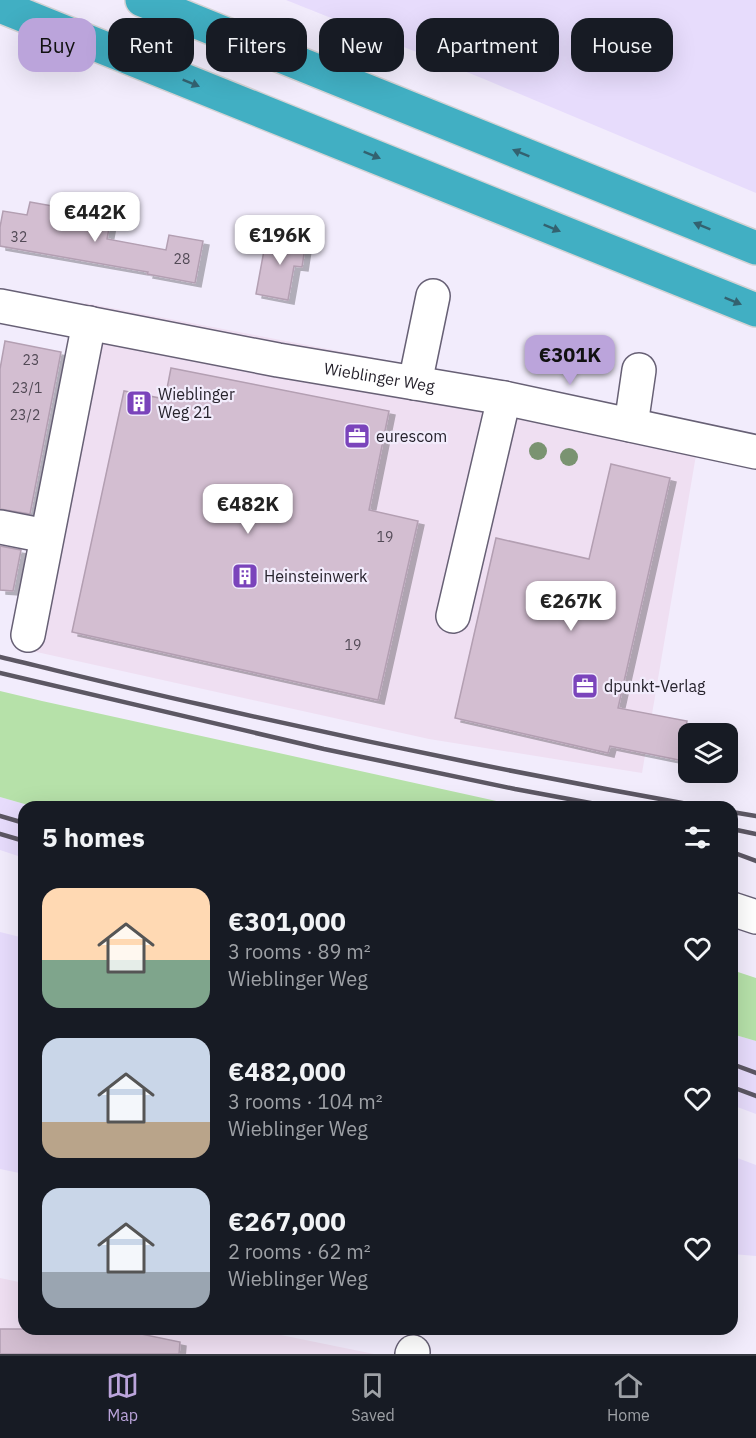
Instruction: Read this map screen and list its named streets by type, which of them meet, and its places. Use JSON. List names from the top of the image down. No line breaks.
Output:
{"streets":{"street":["Wieblinger Weg"]},"places":{"building":["Wieblinger Weg 21","Heinsteinwerk"],"office":["eurescom","dpunkt-Verlag"]},"house_numbers":["32","28","23","23/1","23/2","19","19"],"page":{"chip":["Buy","Rent","Filters","New","Apartment","House"],"price":["€442K","€196K","€301K","€482K","€267K"],"heading":"5 homes","list":[{"name":"€301,000","note":"3 rooms · 89 m² · Wieblinger Weg"},{"name":"€482,000","note":"3 rooms · 104 m² · Wieblinger Weg"},{"name":"€267,000","note":"2 rooms · 62 m² · Wieblinger Weg"}],"tabs":["Map","Saved","Home"]}}
